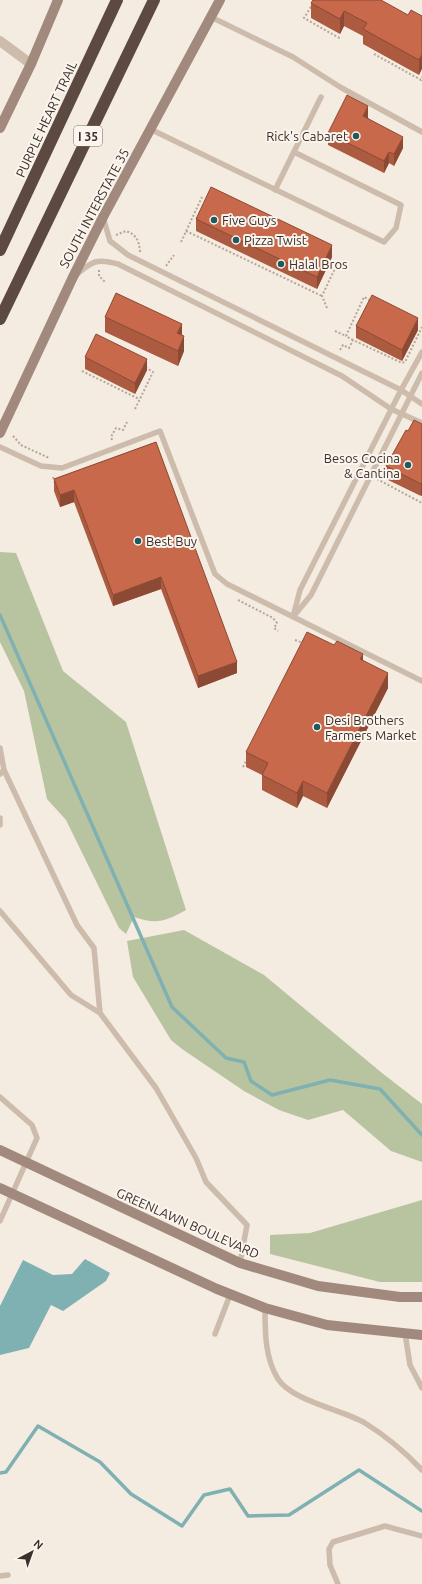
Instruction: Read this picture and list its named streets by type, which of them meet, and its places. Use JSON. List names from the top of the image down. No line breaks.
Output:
{"streets":{"highway":["PURPLE HEART TRAIL","I 35"],"main road":["SOUTH INTERSTATE 35","GREENLAWN BOULEVARD"]},"places":["Rick's Cabaret","Five Guys","Pizza Twist","Halal Bros","Besos Cocina & Cantina","Best Buy","Desi Brothers Farmers Market"],"north":"top right"}
